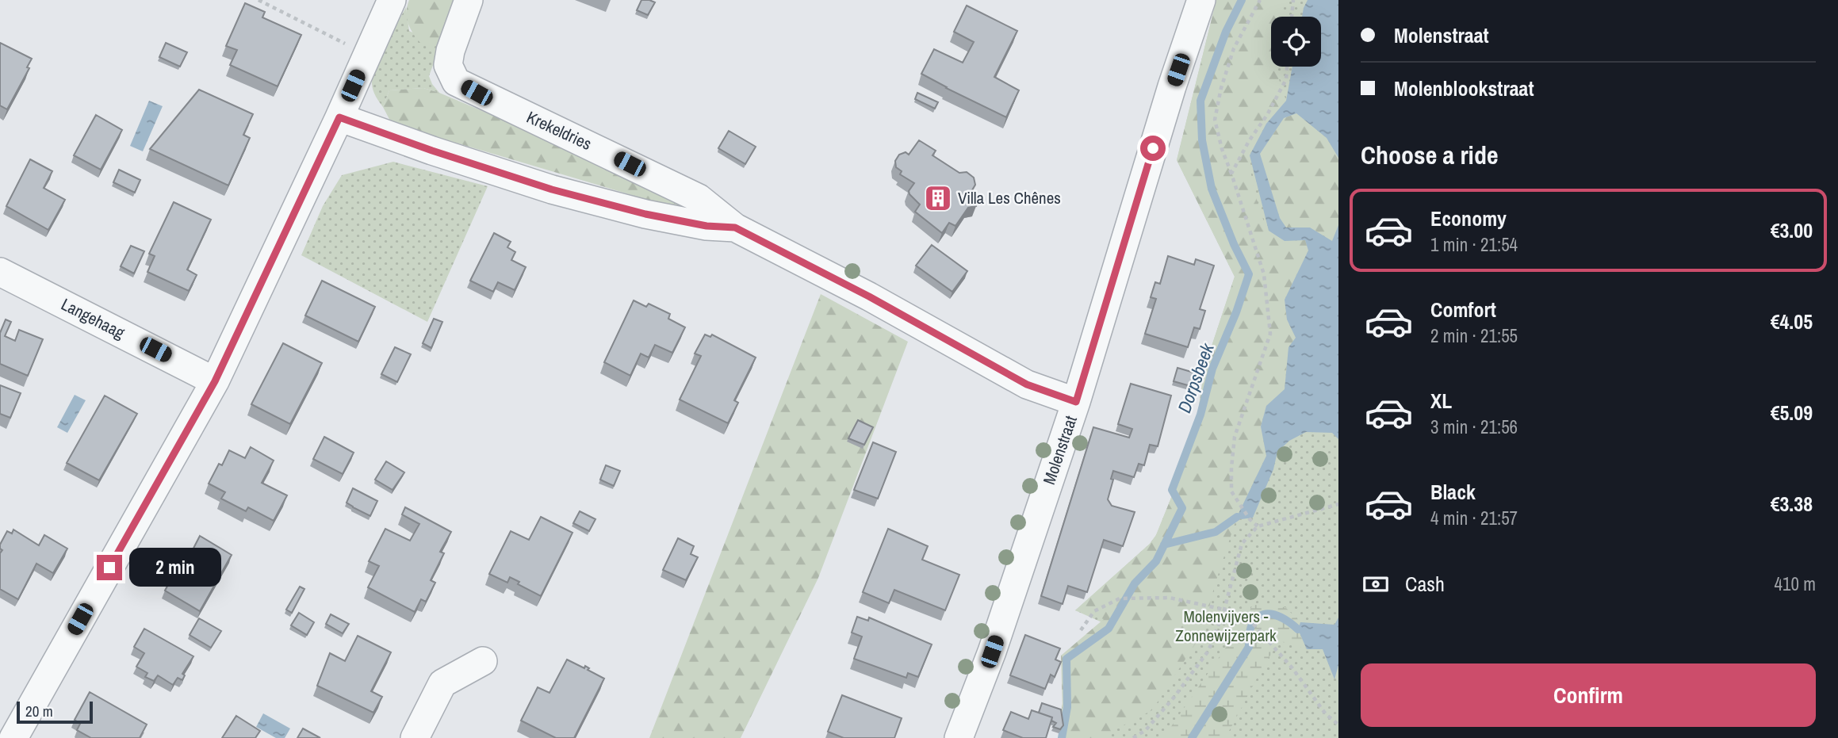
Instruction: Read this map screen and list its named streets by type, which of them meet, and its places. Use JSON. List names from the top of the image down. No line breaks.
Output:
{"streets":{"street":["Krekeldries","Langehaag","Molenstraat"]},"water":["Dorpsbeek"],"parks":["Molenvijvers - Zonnewijzerpark"],"places":{"building":["Villa Les Chênes"]},"scale_bar":"20 m","page":{"banner":["Molenstraat","Molenblookstraat"],"heading":"Choose a ride","list":[{"name":"Economy","note":"1 min · 21:54","value":"€3.00"},{"name":"Comfort","note":"2 min · 21:55","value":"€4.05"},{"name":"XL","note":"3 min · 21:56","value":"€5.09"},{"name":"Black","note":"4 min · 21:57","value":"€3.38"}],"bubble":"2 min","pay":["Cash","410 m"],"buttons":"Confirm","scale":"20 m"}}
